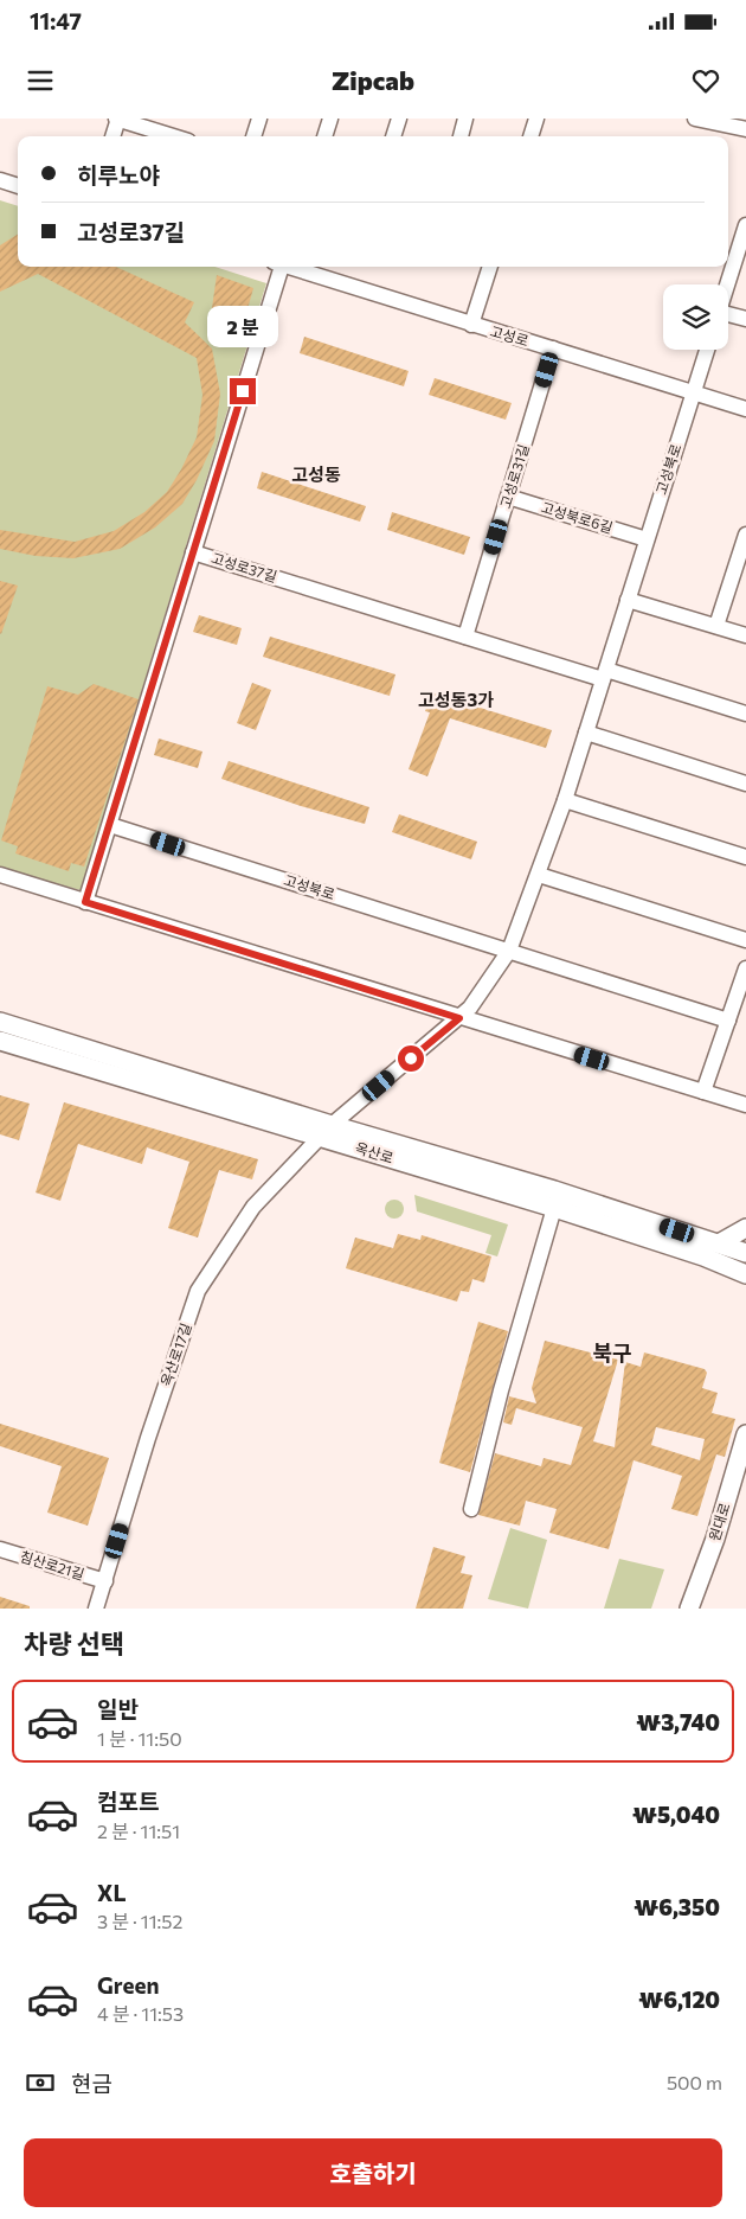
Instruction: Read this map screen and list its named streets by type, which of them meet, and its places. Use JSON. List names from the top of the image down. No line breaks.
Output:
{"streets":{"main road":["옥산로","원대로"],"street":["고성로","고성북로","고성로31길","고성북로6길","고성로37길","옥산로17길","침산로21길"]},"crossings":[["고성로","고성북로"],["고성로","고성로31길"],["고성북로","고성북로6길"],["고성북로","고성로37길"],["고성북로","옥산로"],["고성북로","옥산로17길"],["고성로31길","고성북로6길"],["고성로31길","고성로37길"],["옥산로","옥산로17길"],["옥산로17길","침산로21길"]],"districts":["고성동","고성동3가","북구"],"page":{"status":"11:47","header":"Zipcab","banner":["히루노야","고성로37길"],"bubble":"2 분","heading":"차량 선택","list":[{"name":"일반","note":"1 분 · 11:50","value":"₩3,740"},{"name":"컴포트","note":"2 분 · 11:51","value":"₩5,040"},{"name":"XL","note":"3 분 · 11:52","value":"₩6,350"},{"name":"Green","note":"4 분 · 11:53","value":"₩6,120"}],"pay":["현금","500 m"],"buttons":"호출하기"}}
